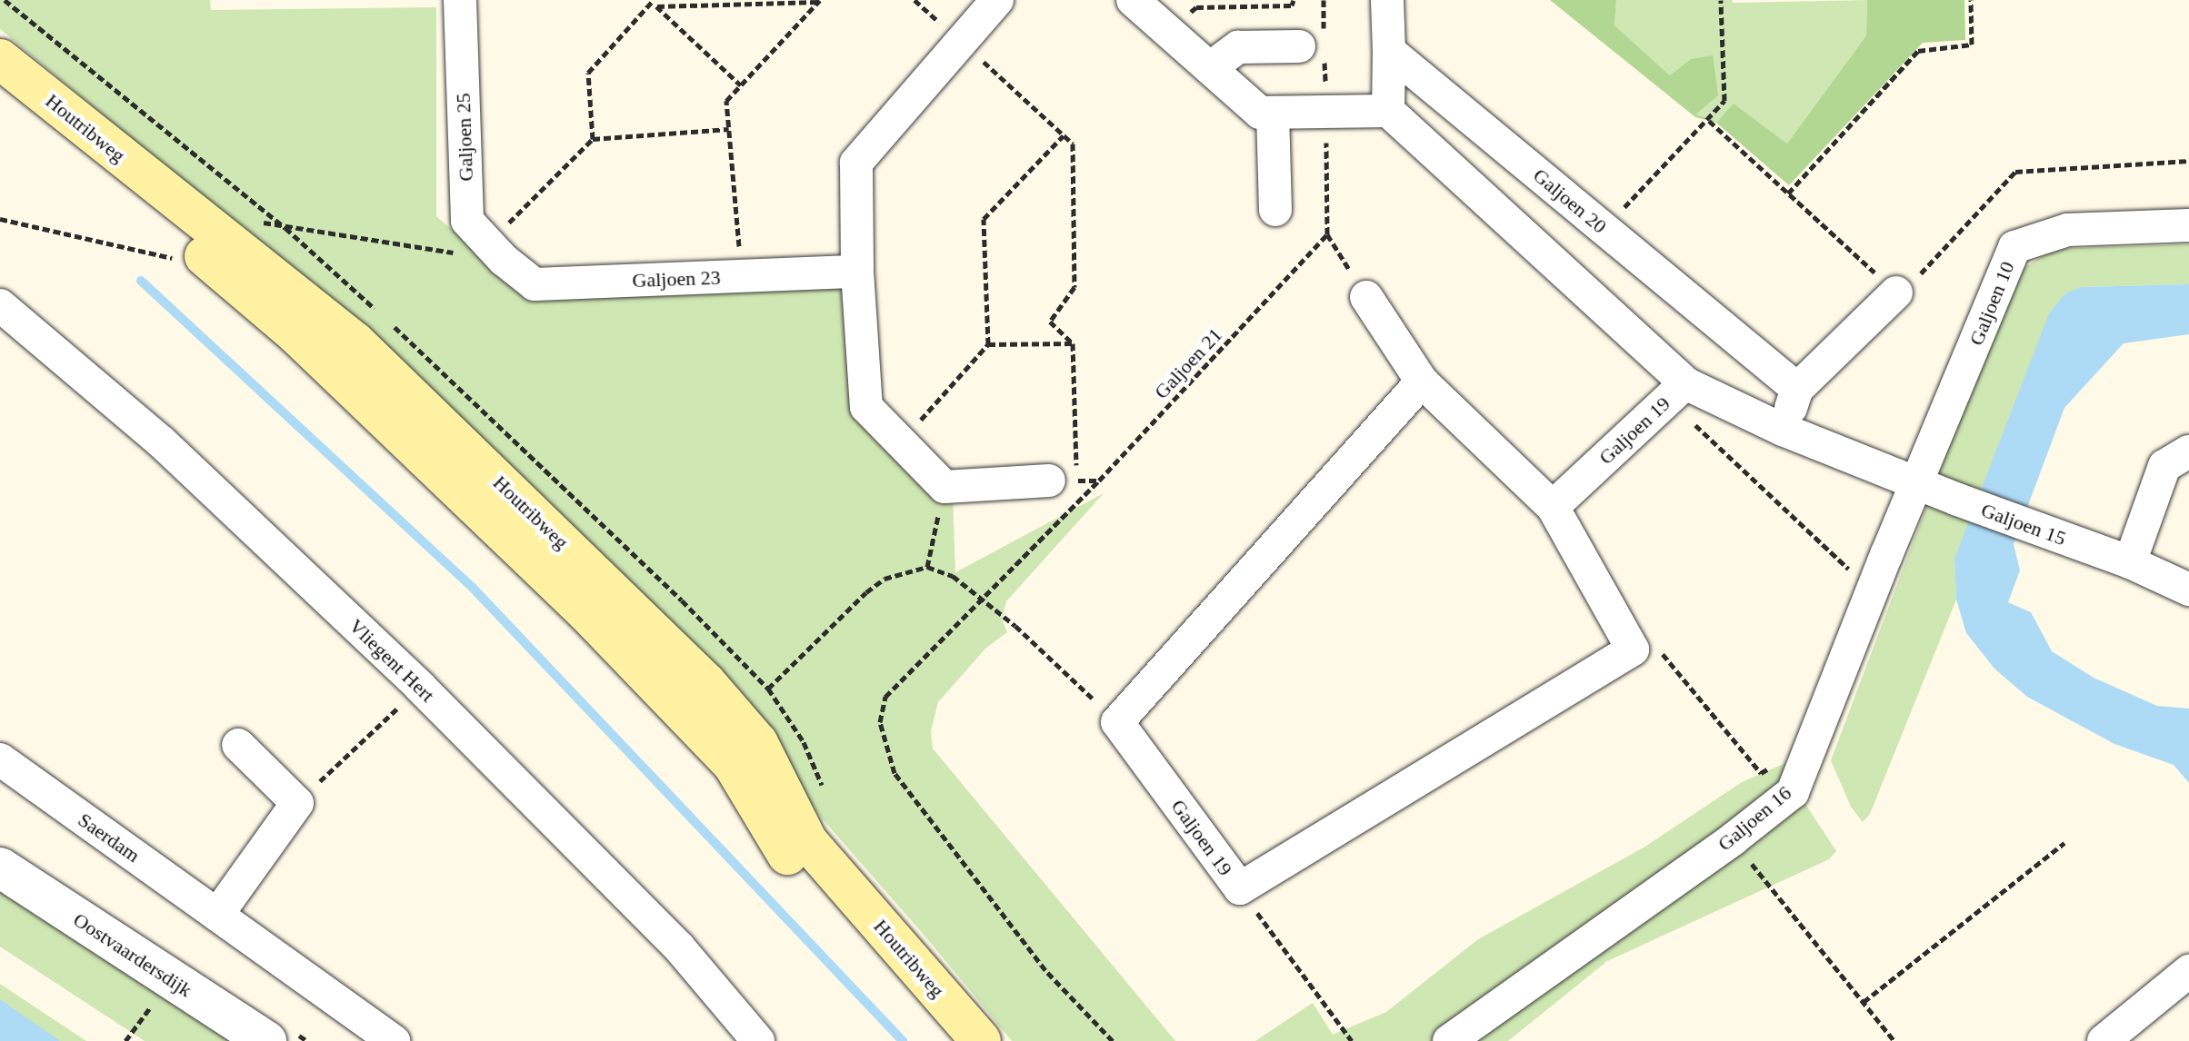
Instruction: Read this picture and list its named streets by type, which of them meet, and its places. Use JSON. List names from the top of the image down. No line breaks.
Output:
{"streets":{"main road":["Houtribweg"],"street":["Galjoen 25","Galjoen 20","Galjoen 23","Galjoen 10","Galjoen 19","Galjoen 15","Vliegent Hert","Galjoen 16","Saerdam","Oostvaardersdijk"],"path":["Galjoen 21"]},"crossings":[["Galjoen 25","Galjoen 23"],["Galjoen 10","Galjoen 15"],["Galjoen 10","Galjoen 16"],["Galjoen 15","Galjoen 16"]]}
